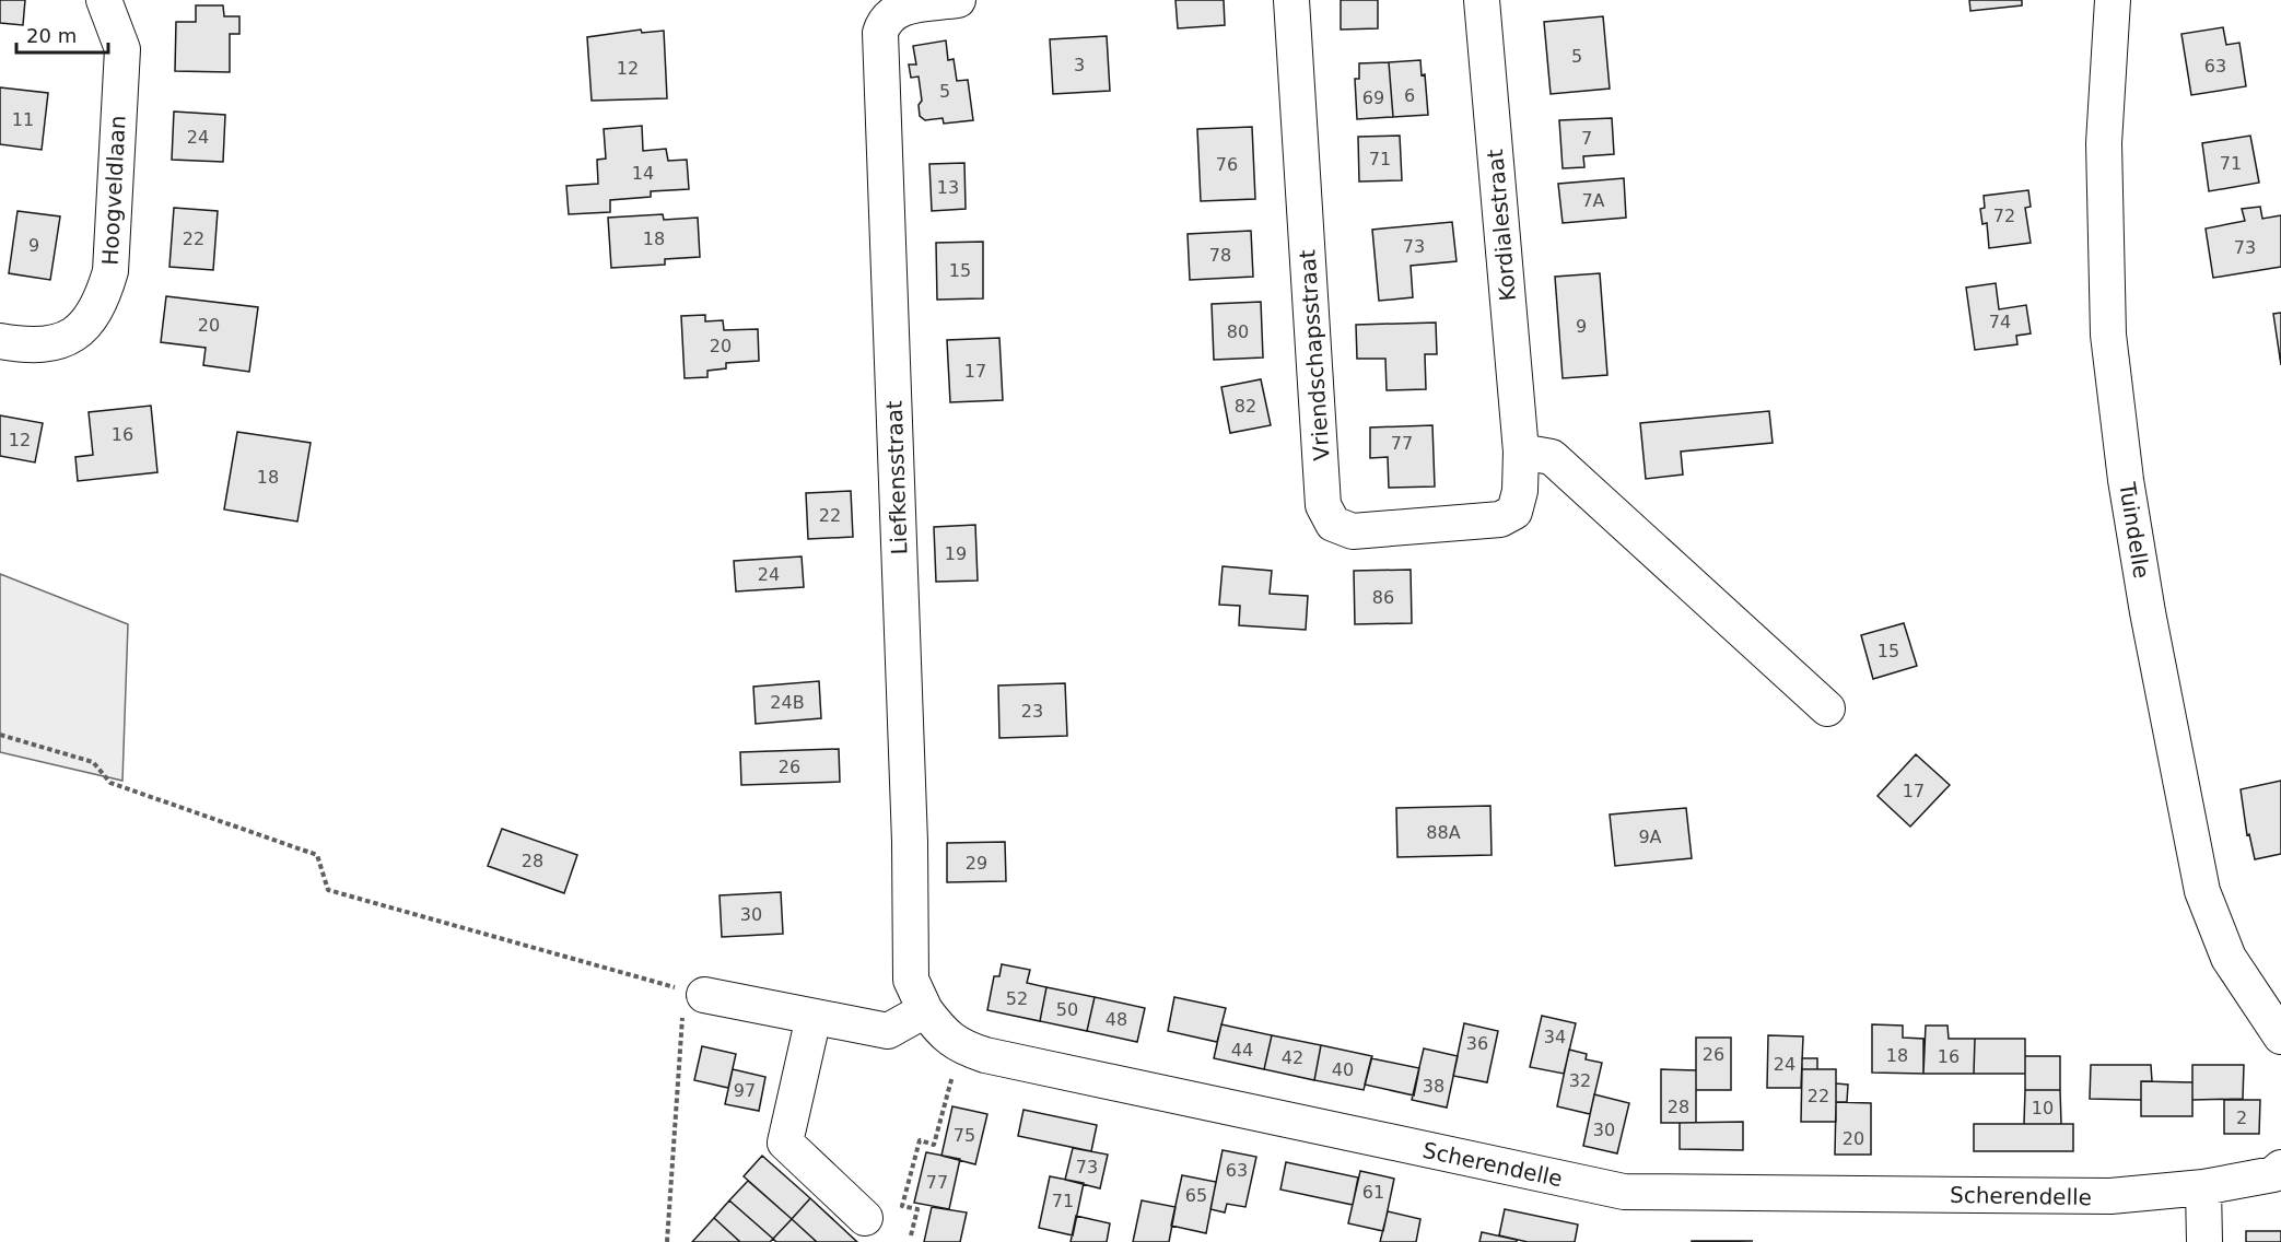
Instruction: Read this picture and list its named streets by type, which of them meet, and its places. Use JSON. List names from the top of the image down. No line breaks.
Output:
{"streets":{"street":["Hoogveldlaan","Kordialestraat","Vriendschapsstraat","Liefkensstraat","Tuindelle","Scherendelle"]},"crossings":[["Kordialestraat","Vriendschapsstraat"],["Liefkensstraat","Scherendelle"]],"house_numbers":["5","3","63","12","5","6","69","11","24","7","71","71","76","14","13","7A","72","22","18","9","73","73","78","15","74","20","9","80","20","17","82","16","12","77","18","22","19","24","86","15","24B","23","26","17","88A","9A","28","29","30","52","50","48","34","36","44","26","18","16","42","24","40","32","38","97","22","28","10","2","30","75","20","73","63","77","61","65","71"],"scale_bar":"20 m"}
